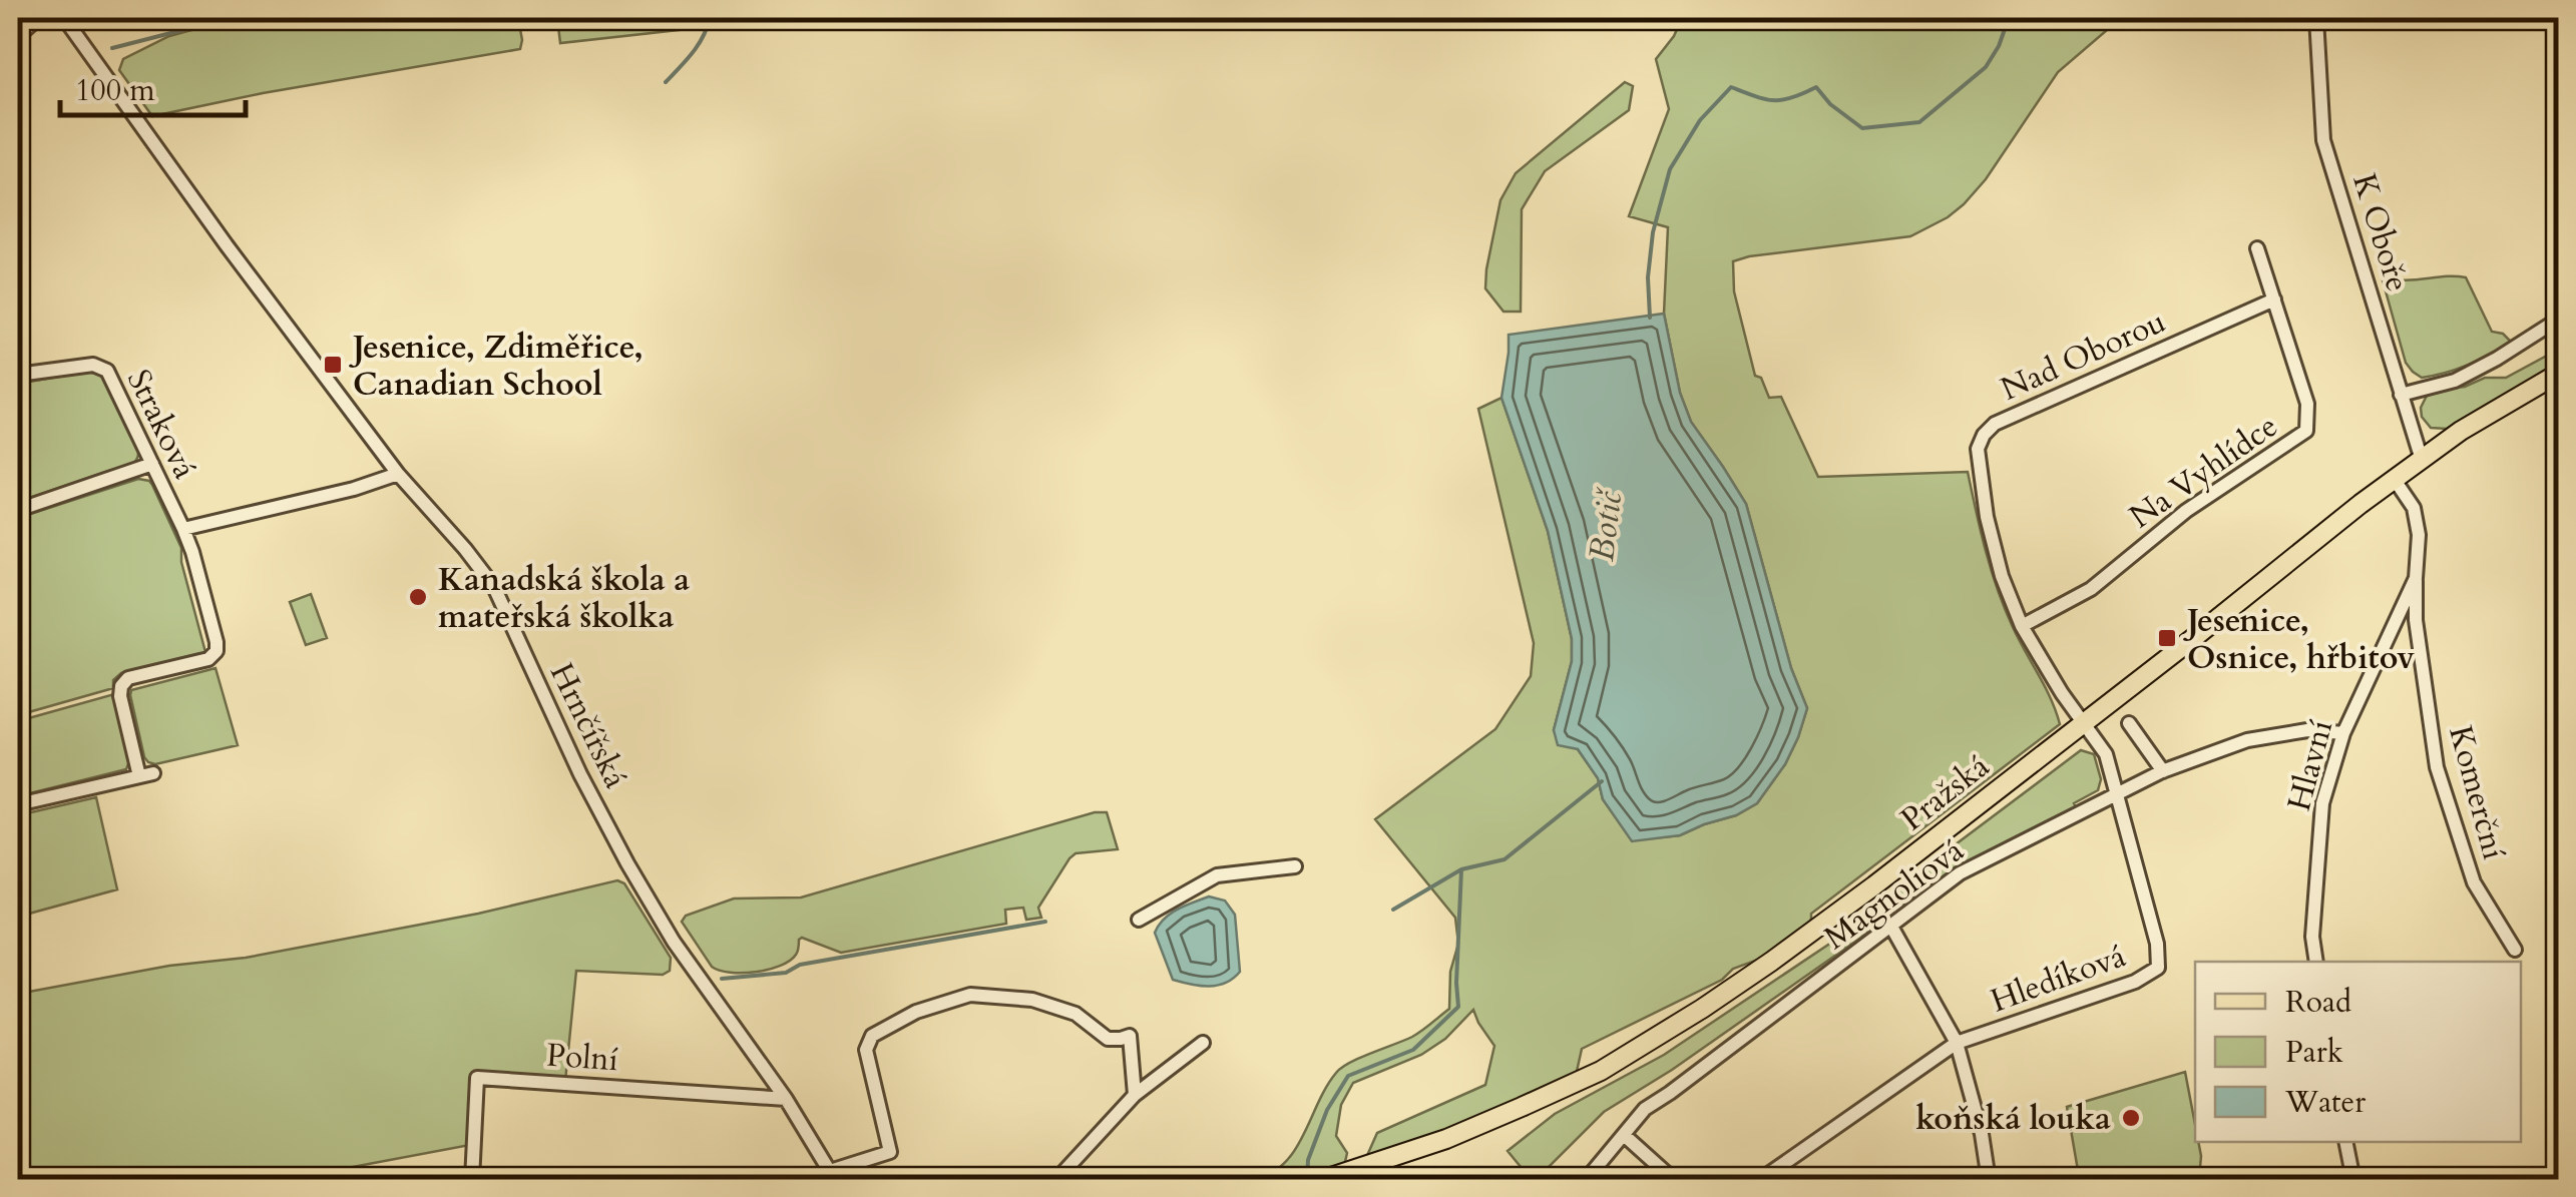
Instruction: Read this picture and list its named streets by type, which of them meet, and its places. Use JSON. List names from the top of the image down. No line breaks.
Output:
{"streets":{"main road":["Pražská"],"street":["K Oboře","Nad Oborou","Straková","Na Vyhlídce","Hrnčířská","Hlavní","Komerční","Magnoliová","Hledíková","Polní"]},"crossings":[["K Oboře","Pražská"],["Nad Oborou","Na Vyhlídce"],["Nad Oborou","Pražská"],["Nad Oborou","Hledíková"],["Straková","Hrnčířská"],["Hrnčířská","Polní"],["Hlavní","Pražská"],["Hlavní","Komerční"],["Hlavní","Magnoliová"],["Pražská","Hledíková"],["Magnoliová","Hledíková"]],"water":["Botič"],"places":{"transit":["Jesenice, Zdiměřice, Canadian School","Jesenice, Osnice, hřbitov"],"other":["Kanadská škola a mateřská školka","koňská louka"]},"legend":["Road","Park","Water"],"scale_bar":"100 m"}
